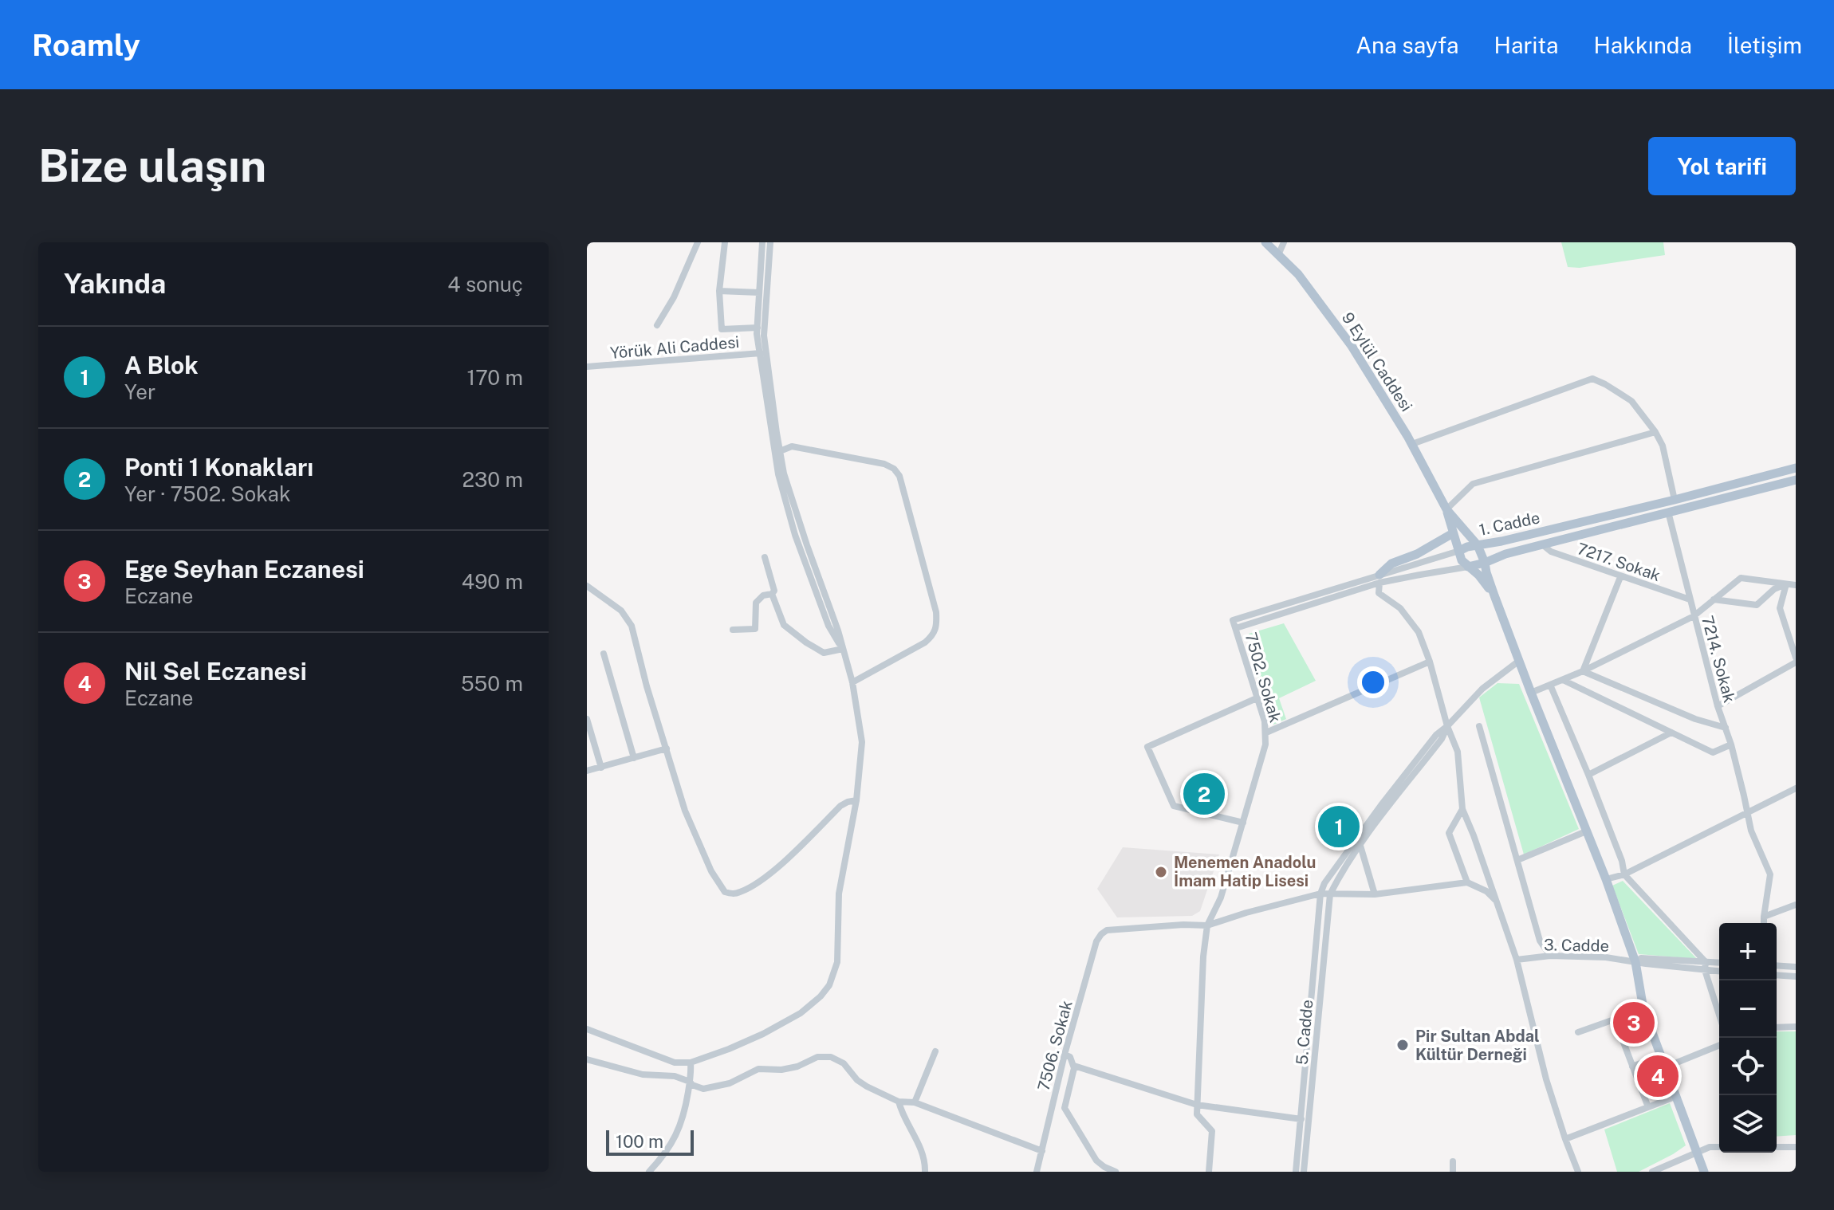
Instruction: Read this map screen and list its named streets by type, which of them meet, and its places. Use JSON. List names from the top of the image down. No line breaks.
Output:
{"streets":{"main road":["9 Eylül Caddesi","1. Cadde"],"street":["Yörük Ali Caddesi","7217. Sokak","7214. Sokak","7502. Sokak","3. Cadde","5. Cadde","7506. Sokak"]},"crossings":[["9 Eylül Caddesi","1. Cadde"],["9 Eylül Caddesi","3. Cadde"],["1. Cadde","7217. Sokak"],["1. Cadde","7214. Sokak"],["1. Cadde","7502. Sokak"],["7217. Sokak","7214. Sokak"],["7502. Sokak","7506. Sokak"]],"places":["Menemen Anadolu İmam Hatip Lisesi","Pir Sultan Abdal Kültür Derneği"],"scale_bar":"100 m","page":{"header":"Roamly","nav":["Ana sayfa","Harita","Hakkında","İletişim"],"buttons":"Yol tarifi","title":"Bize ulaşın","heading":["Yakında","4 sonuç"],"list":[{"mark":"1","name":"A Blok","note":"Yer","value":"170 m"},{"mark":"2","name":"Ponti 1 Konakları","note":"Yer · 7502. Sokak","value":"230 m"},{"mark":"3","name":"Ege Seyhan Eczanesi","note":"Eczane","value":"490 m"},{"mark":"4","name":"Nil Sel Eczanesi","note":"Eczane","value":"550 m"}],"pins":["2","1","3","4"],"map_buttons":["+","−"],"scale":"100 m"}}
